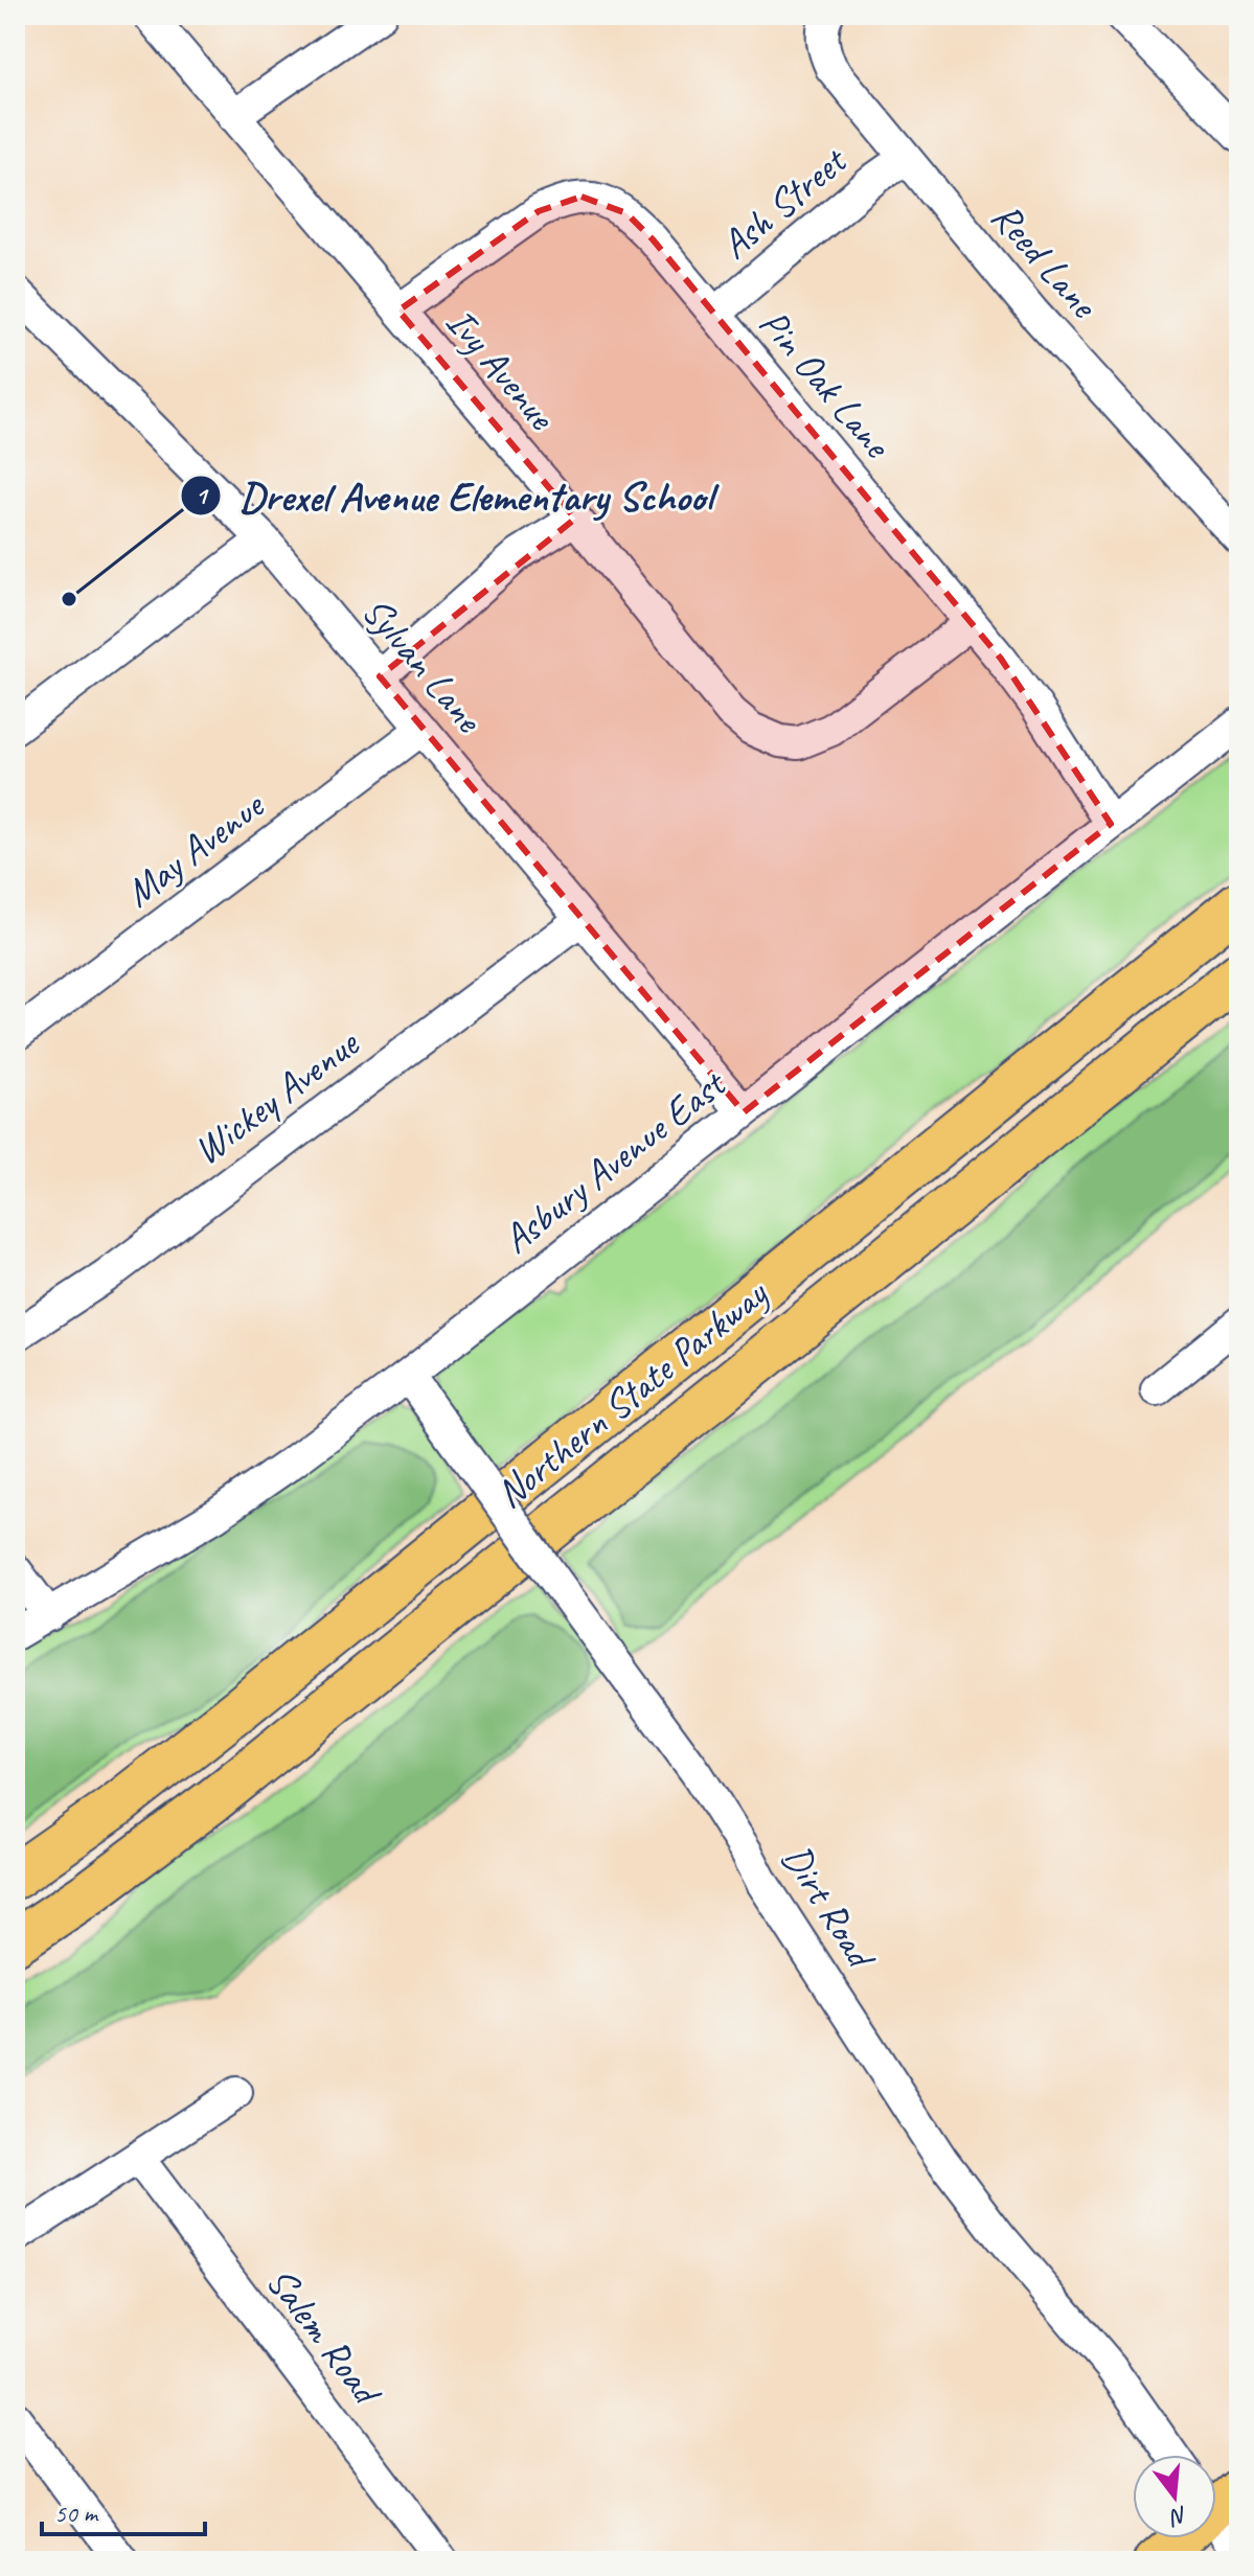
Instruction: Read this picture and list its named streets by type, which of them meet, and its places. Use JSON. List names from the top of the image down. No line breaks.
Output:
{"streets":{"highway":["Northern State Parkway"],"street":["Ash Street","Reed Lane","Ivy Avenue","Pin Oak Lane","Sylvan Lane","May Avenue","Wickey Avenue","Asbury Avenue East","Dirt Road","Salem Road"]},"crossings":[["Ash Street","Reed Lane"],["Ash Street","Pin Oak Lane"],["Ivy Avenue","Pin Oak Lane"],["Pin Oak Lane","Asbury Avenue East"],["Sylvan Lane","May Avenue"],["Sylvan Lane","Wickey Avenue"],["Sylvan Lane","Asbury Avenue East"],["Asbury Avenue East","Dirt Road"]],"places":["Drexel Avenue Elementary School"],"scale_bar":"50 m","north":"bottom"}
